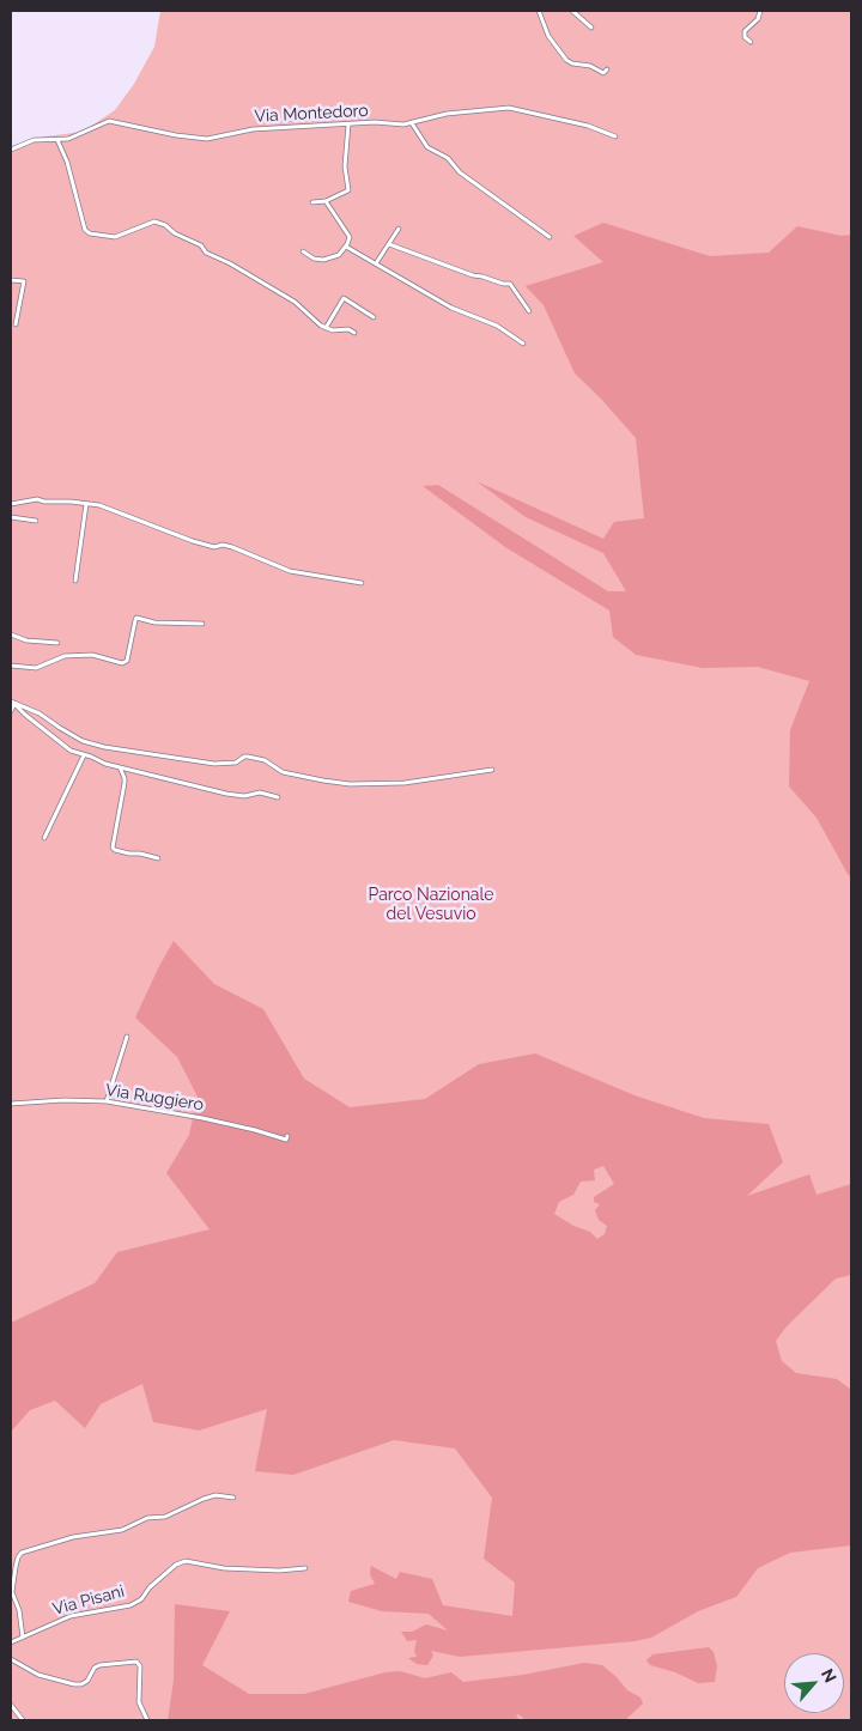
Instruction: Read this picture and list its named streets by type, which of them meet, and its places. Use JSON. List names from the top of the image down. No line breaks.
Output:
{"streets":{"street":["Via Montedoro","Via Ruggiero","Via Pisani"]},"parks":["Parco Nazionale del Vesuvio"],"north":"top right"}
